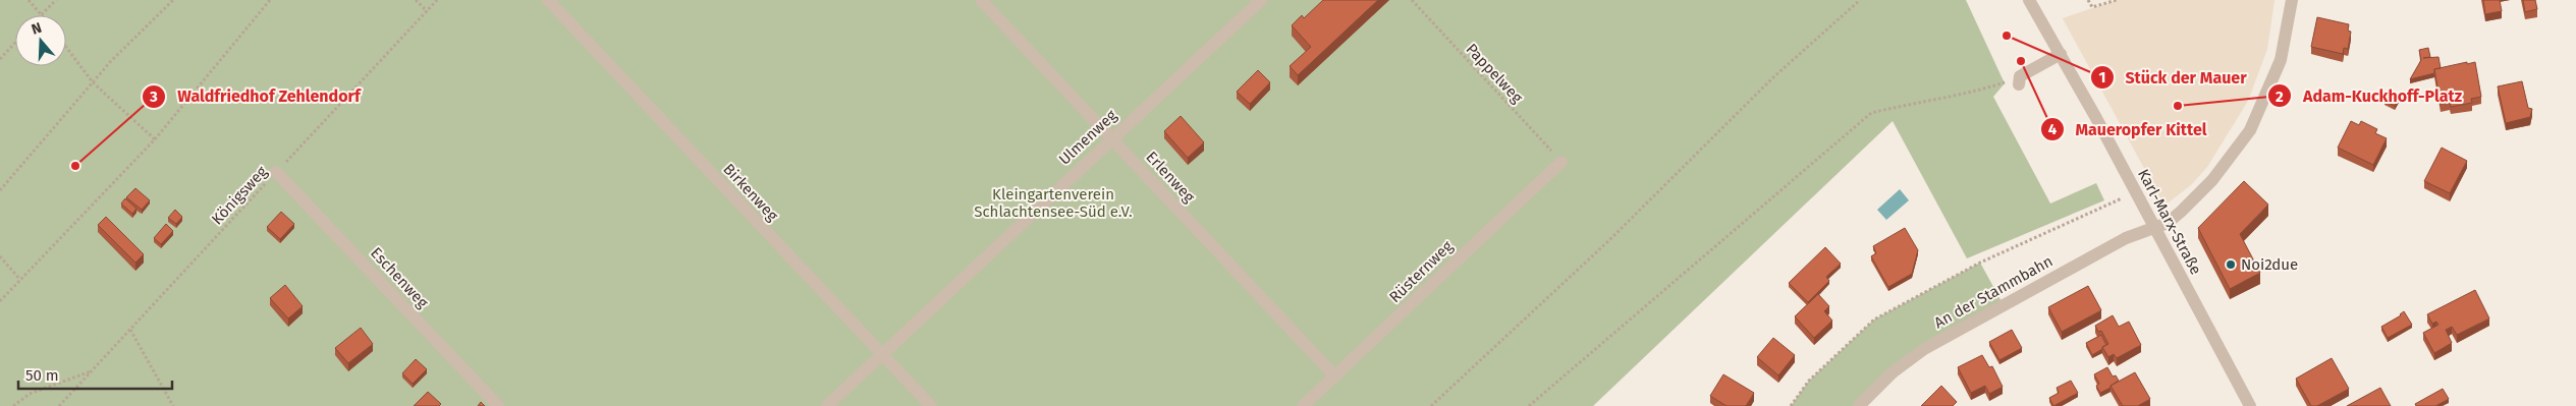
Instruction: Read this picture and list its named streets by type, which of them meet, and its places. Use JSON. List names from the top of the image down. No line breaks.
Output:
{"streets":{"street":["Ulmenweg","Erlenweg","Birkenweg","Karl-Marx-Straße","Rüsternweg","Eschenweg","An der Stammbahn"],"path":["Pappelweg","Königsweg"]},"crossings":[["Pappelweg","Rüsternweg"],["Ulmenweg","Erlenweg"],["Ulmenweg","Birkenweg"],["Erlenweg","Rüsternweg"],["Königsweg","Eschenweg"],["Karl-Marx-Straße","An der Stammbahn"]],"parks":["Kleingartenverein Schlachtensee-Süd e.V."],"places":["Stück der Mauer","Maueropfer Kittel","Adam-Kuckhoff-Platz","Waldfriedhof Zehlendorf","Noi2due"],"scale_bar":"50 m","north":"top"}
